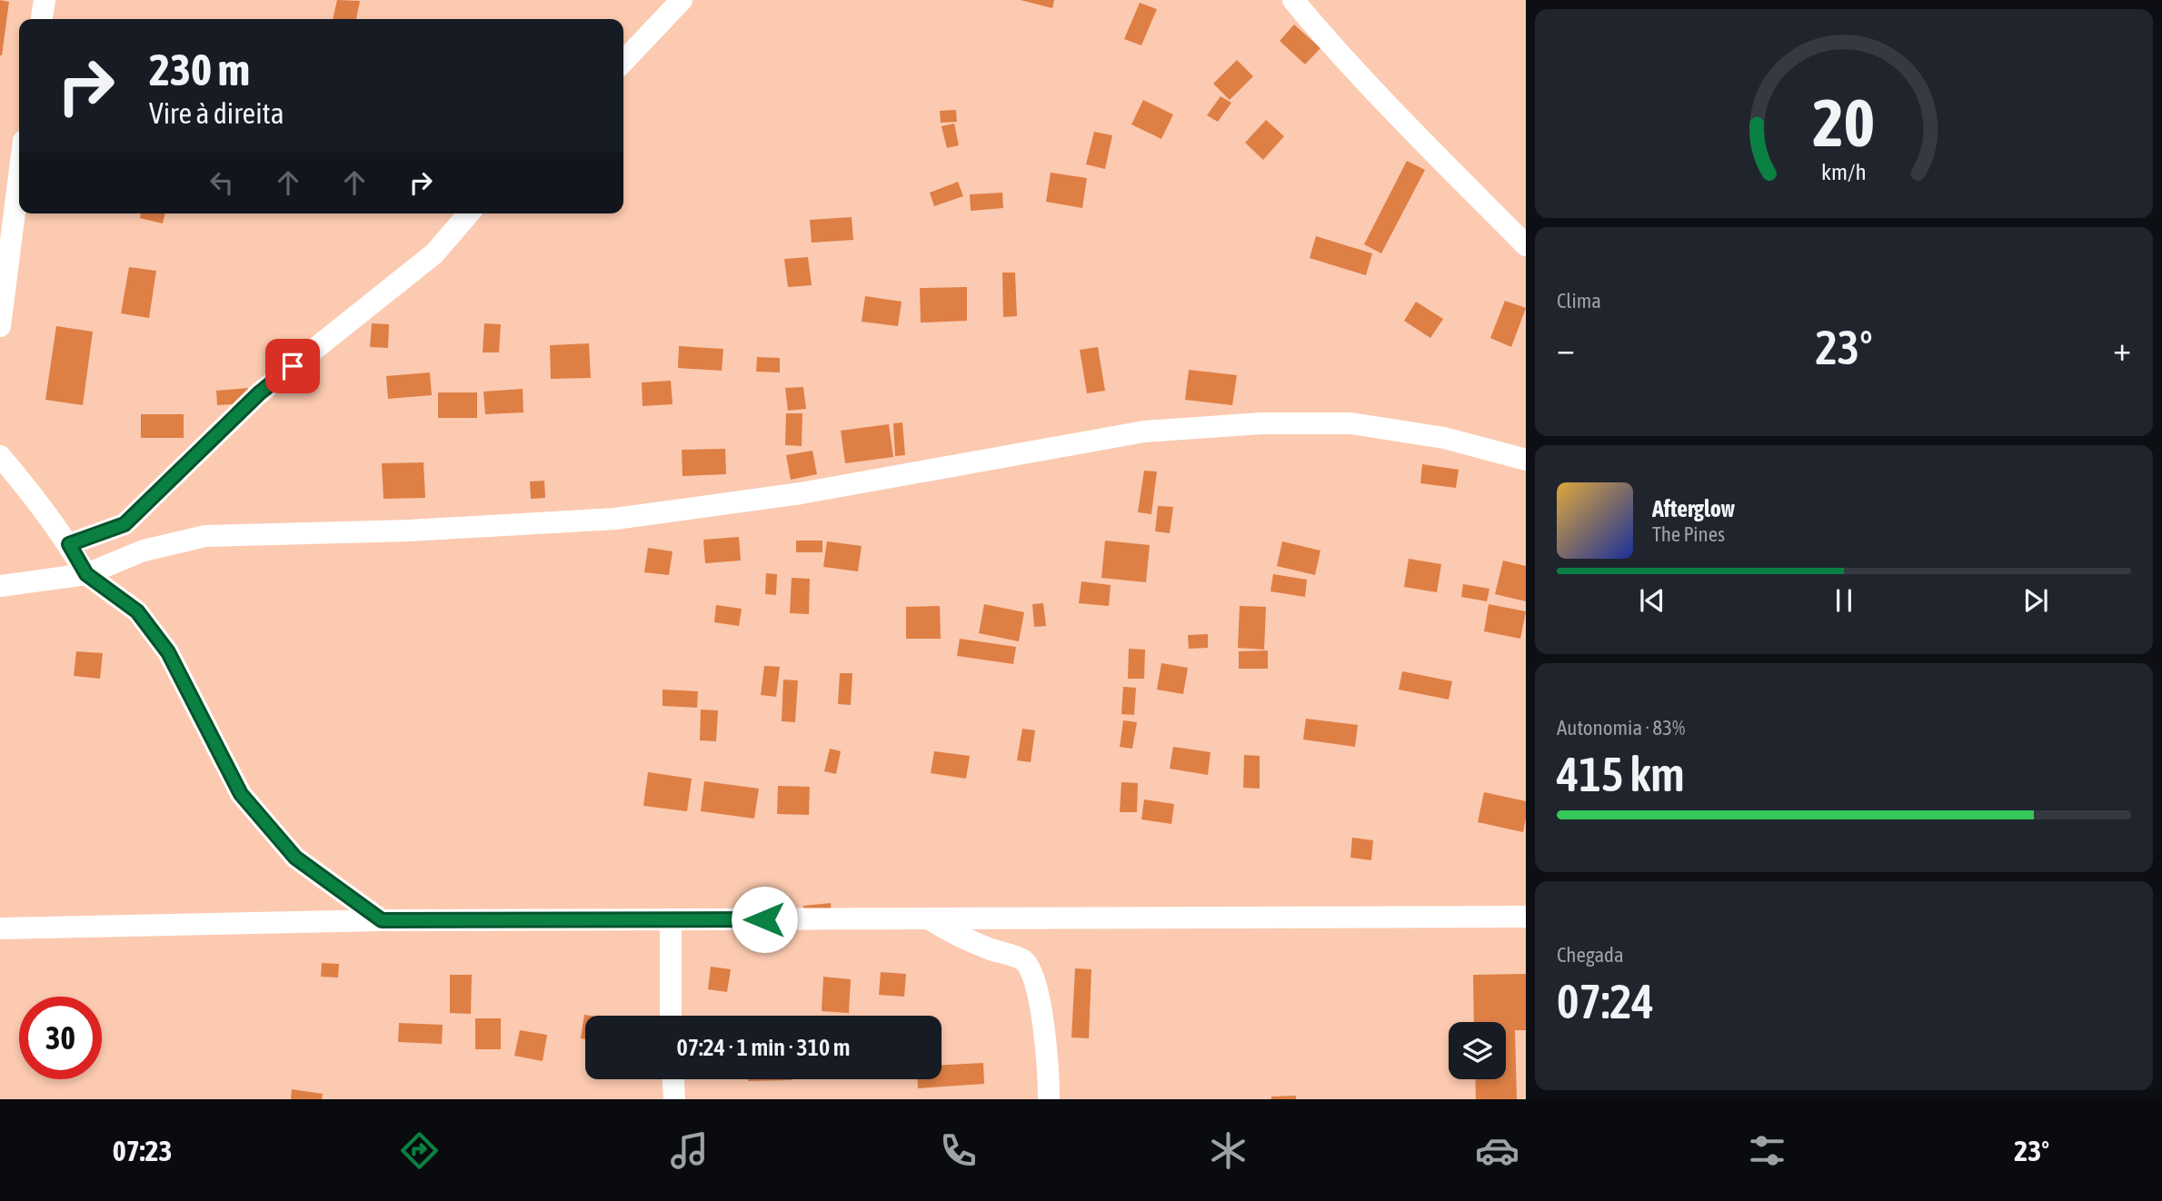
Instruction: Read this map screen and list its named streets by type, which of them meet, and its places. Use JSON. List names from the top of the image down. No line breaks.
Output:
{"page":{"turn":["230 m","Vire à direita"],"tile":["Clima",["Autonomia · 83%","415 km"],["Chegada","07:24"]],"heat":["−","23°","+"],"song":["Afterglow","The Pines"],"limit":"30","trip":"07:24 · 1 min · 310 m","tabs":["07:23","23°"],"gauge":["20","km/h"]}}
